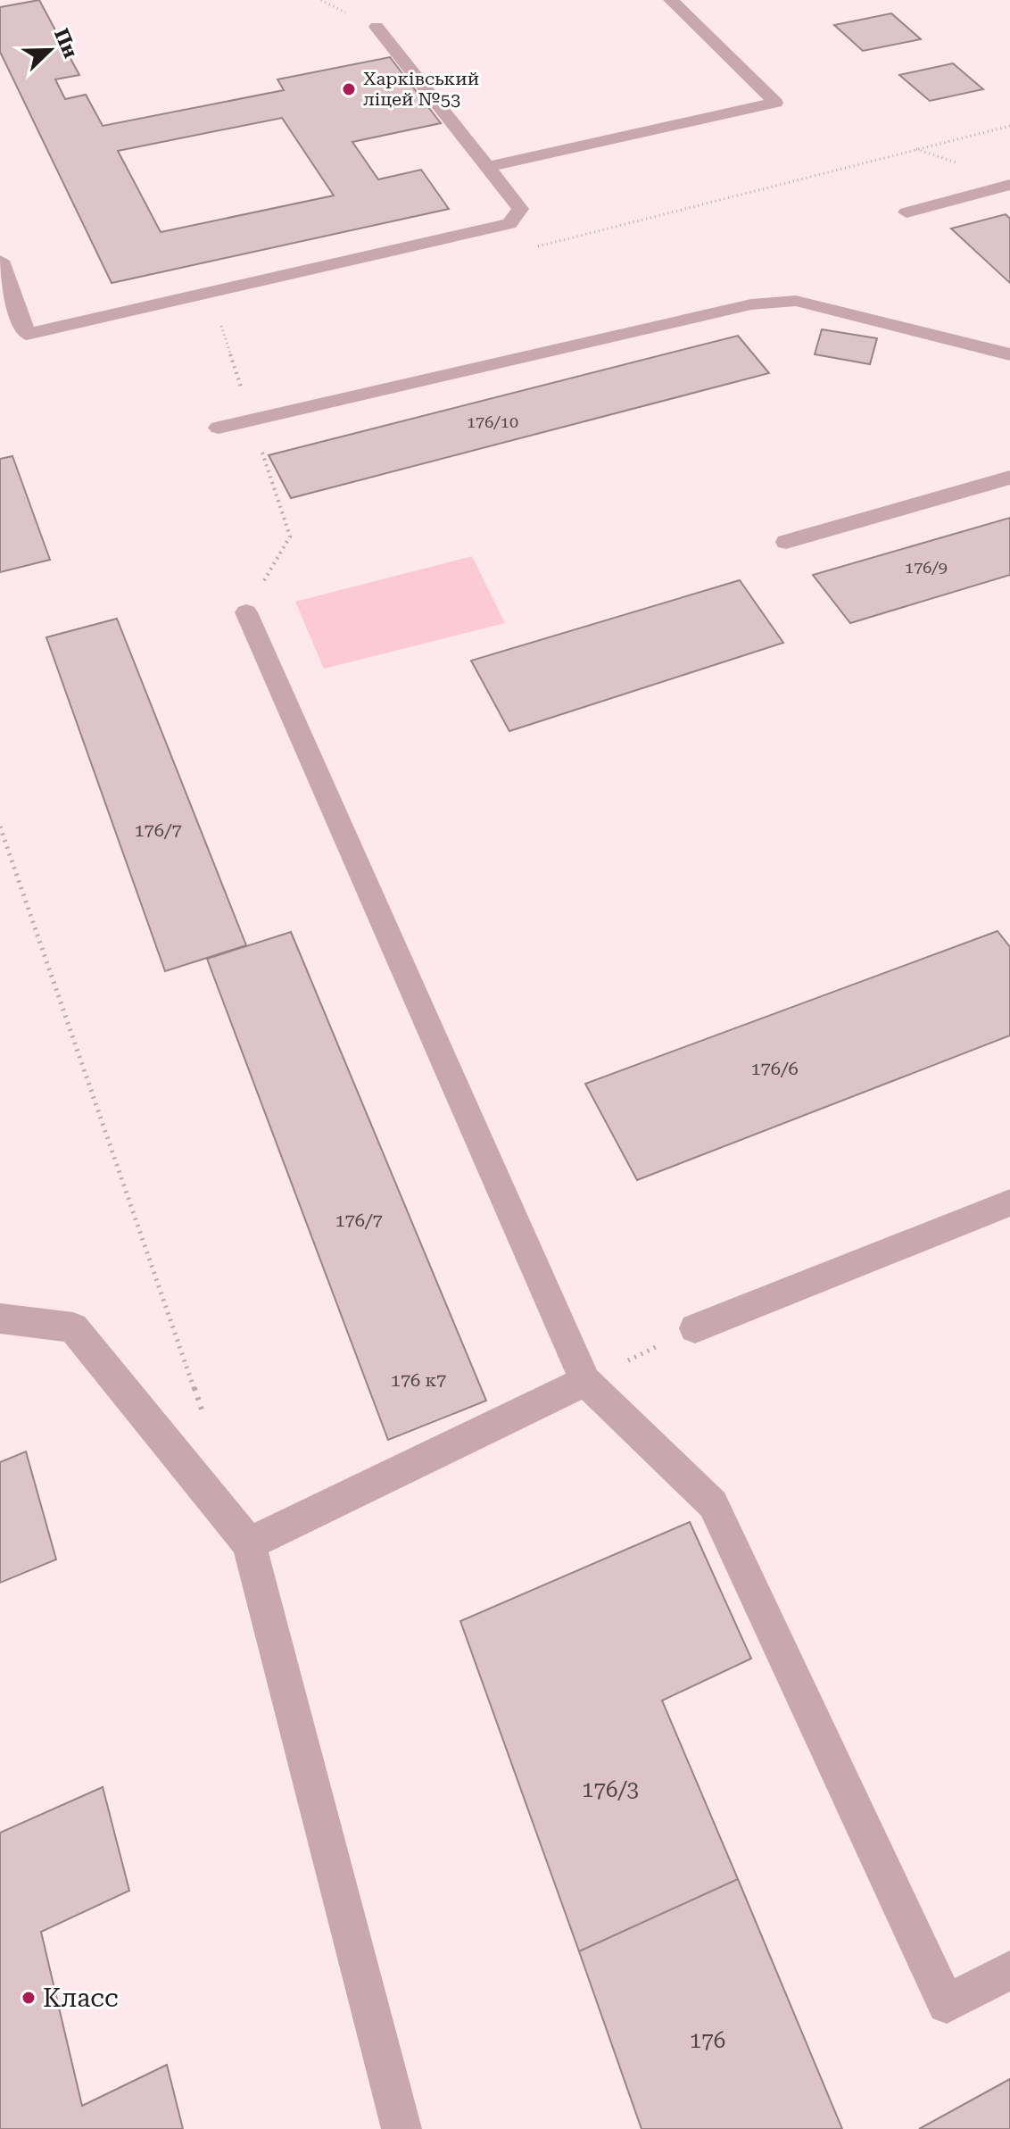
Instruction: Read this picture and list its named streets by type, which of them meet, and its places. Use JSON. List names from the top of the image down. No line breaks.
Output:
{"places":["Харківський ліцей №53","Класс"],"house_numbers":["176/10","176/9","176/7","176/6","176/7","176 к7","176/3","176"],"north":"top right"}
